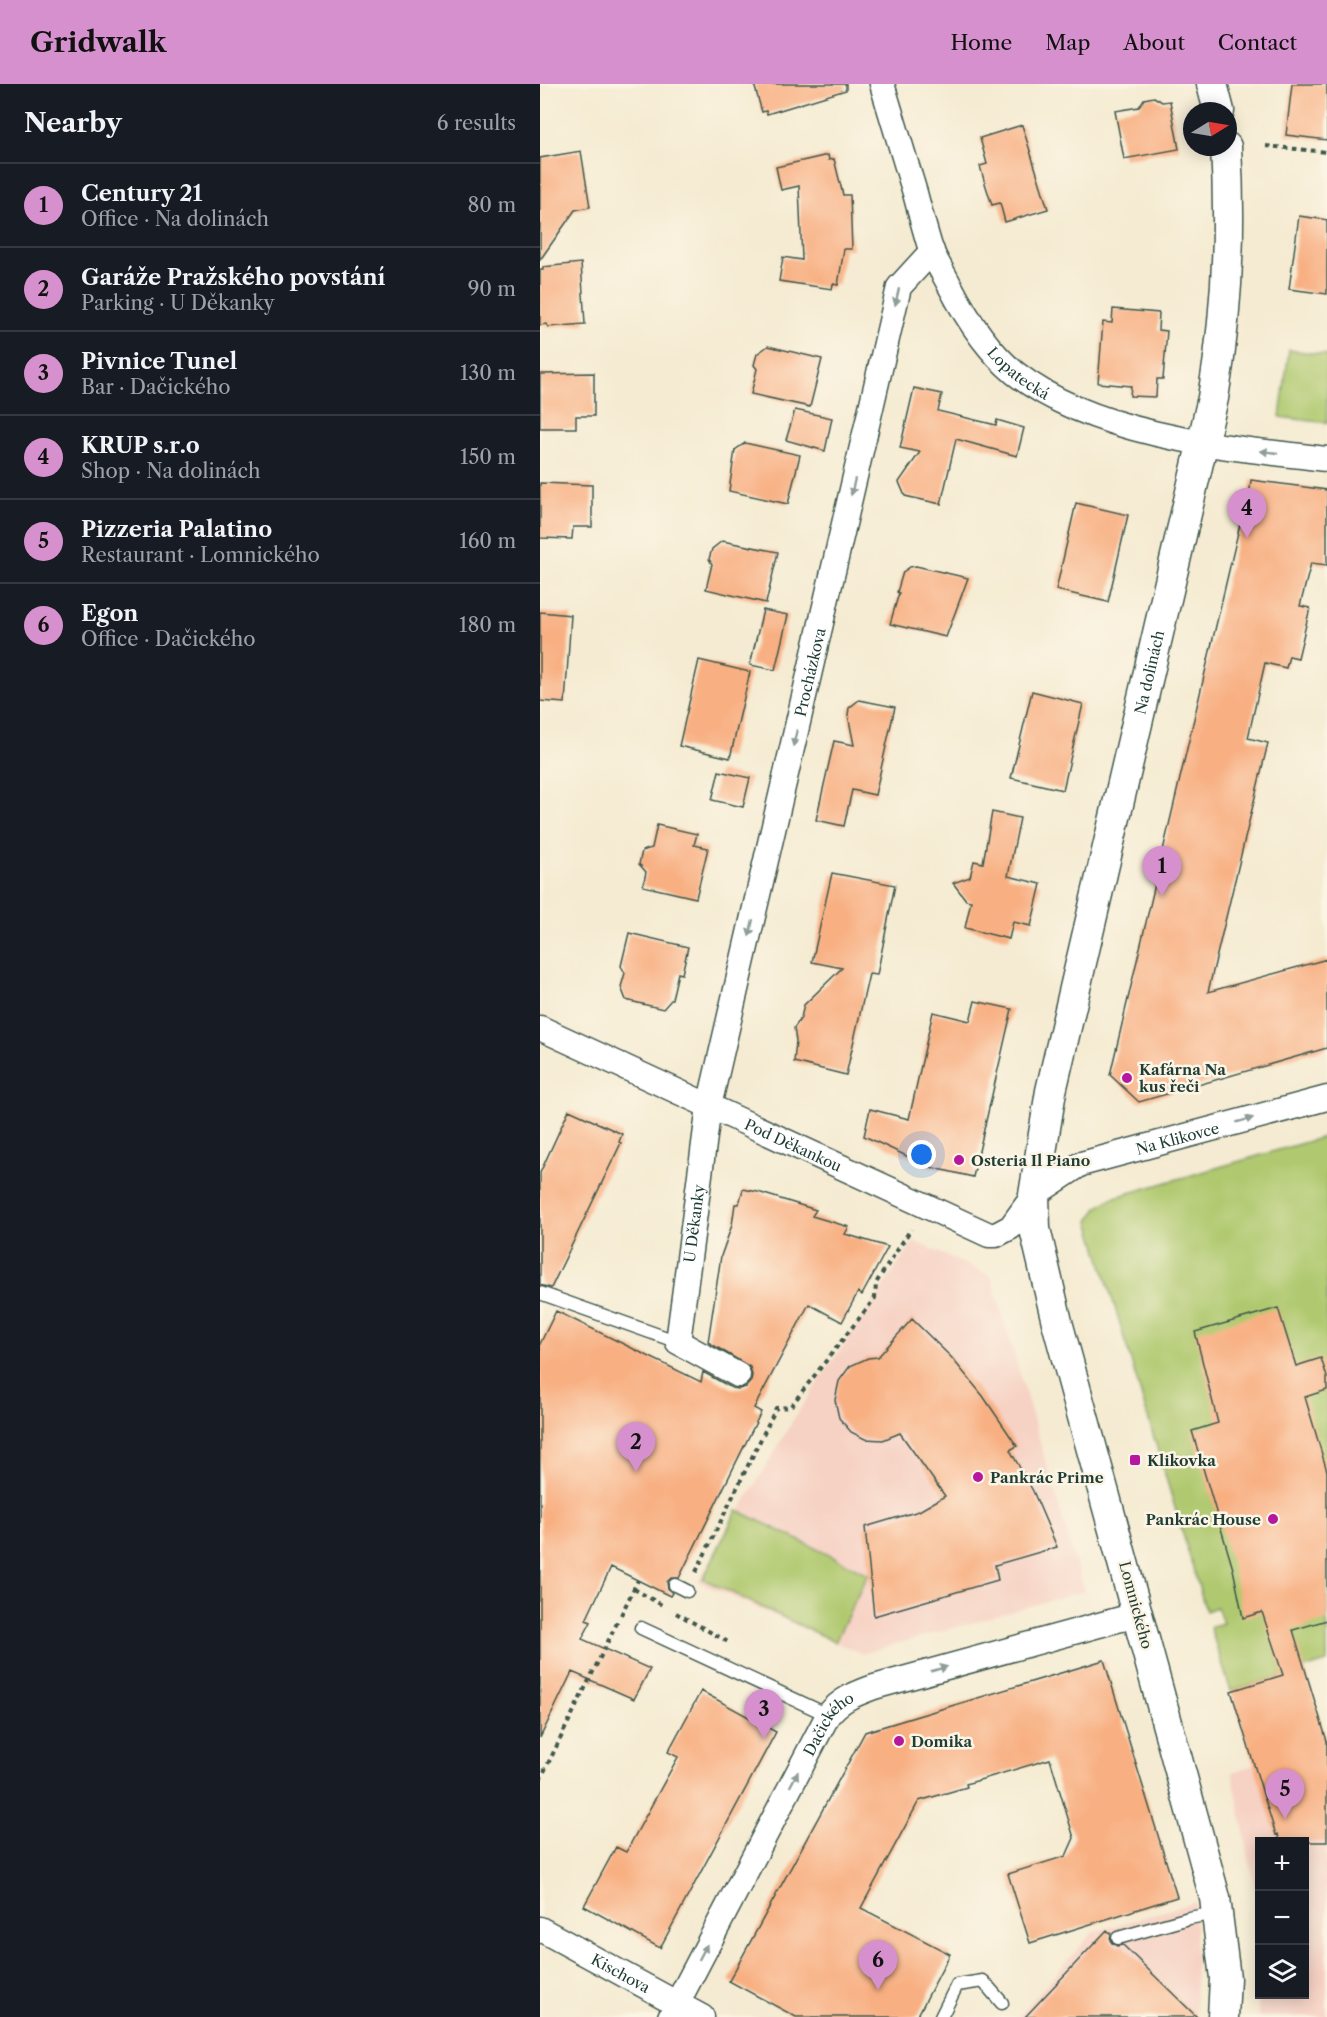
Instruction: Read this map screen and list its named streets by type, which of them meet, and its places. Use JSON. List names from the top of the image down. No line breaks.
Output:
{"streets":{"street":["Lopatecká","Procházkova","Na dolinách","Na Klikovce","Pod Děkankou","U Děkanky","Lomnického","Dačického","Kischova"]},"crossings":[["Lopatecká","Procházkova"],["Lopatecká","Na dolinách"],["Procházkova","Pod Děkankou"],["Procházkova","U Děkanky"],["Na dolinách","Na Klikovce"],["Na dolinách","Pod Děkankou"],["Na dolinách","Lomnického"],["Na Klikovce","Pod Děkankou"],["Na Klikovce","Lomnického"],["Pod Děkankou","U Děkanky"],["Pod Děkankou","Lomnického"],["Lomnického","Dačického"],["Dačického","Kischova"]],"one_way":["Procházkova","Na Klikovce","Dačického"],"places":{"other":["Kafárna Na kus řeči","Osteria Il Piano","Pankrác Prime","Pankrác House","Domika"],"transit":["Klikovka"]},"north":"right","page":{"header":"Gridwalk","nav":["Home","Map","About","Contact"],"heading":["Nearby","6 results"],"list":[{"mark":"1","name":"Century 21","note":"Office · Na dolinách","value":"80 m"},{"mark":"2","name":"Garáže Pražského povstání","note":"Parking · U Děkanky","value":"90 m"},{"mark":"3","name":"Pivnice Tunel","note":"Bar · Dačického","value":"130 m"},{"mark":"4","name":"KRUP s.r.o","note":"Shop · Na dolinách","value":"150 m"},{"mark":"5","name":"Pizzeria Palatino","note":"Restaurant · Lomnického","value":"160 m"},{"mark":"6","name":"Egon","note":"Office · Dačického","value":"180 m"}],"pins":["4","1","2","3","5","6"],"map_buttons":["+","−"]}}
